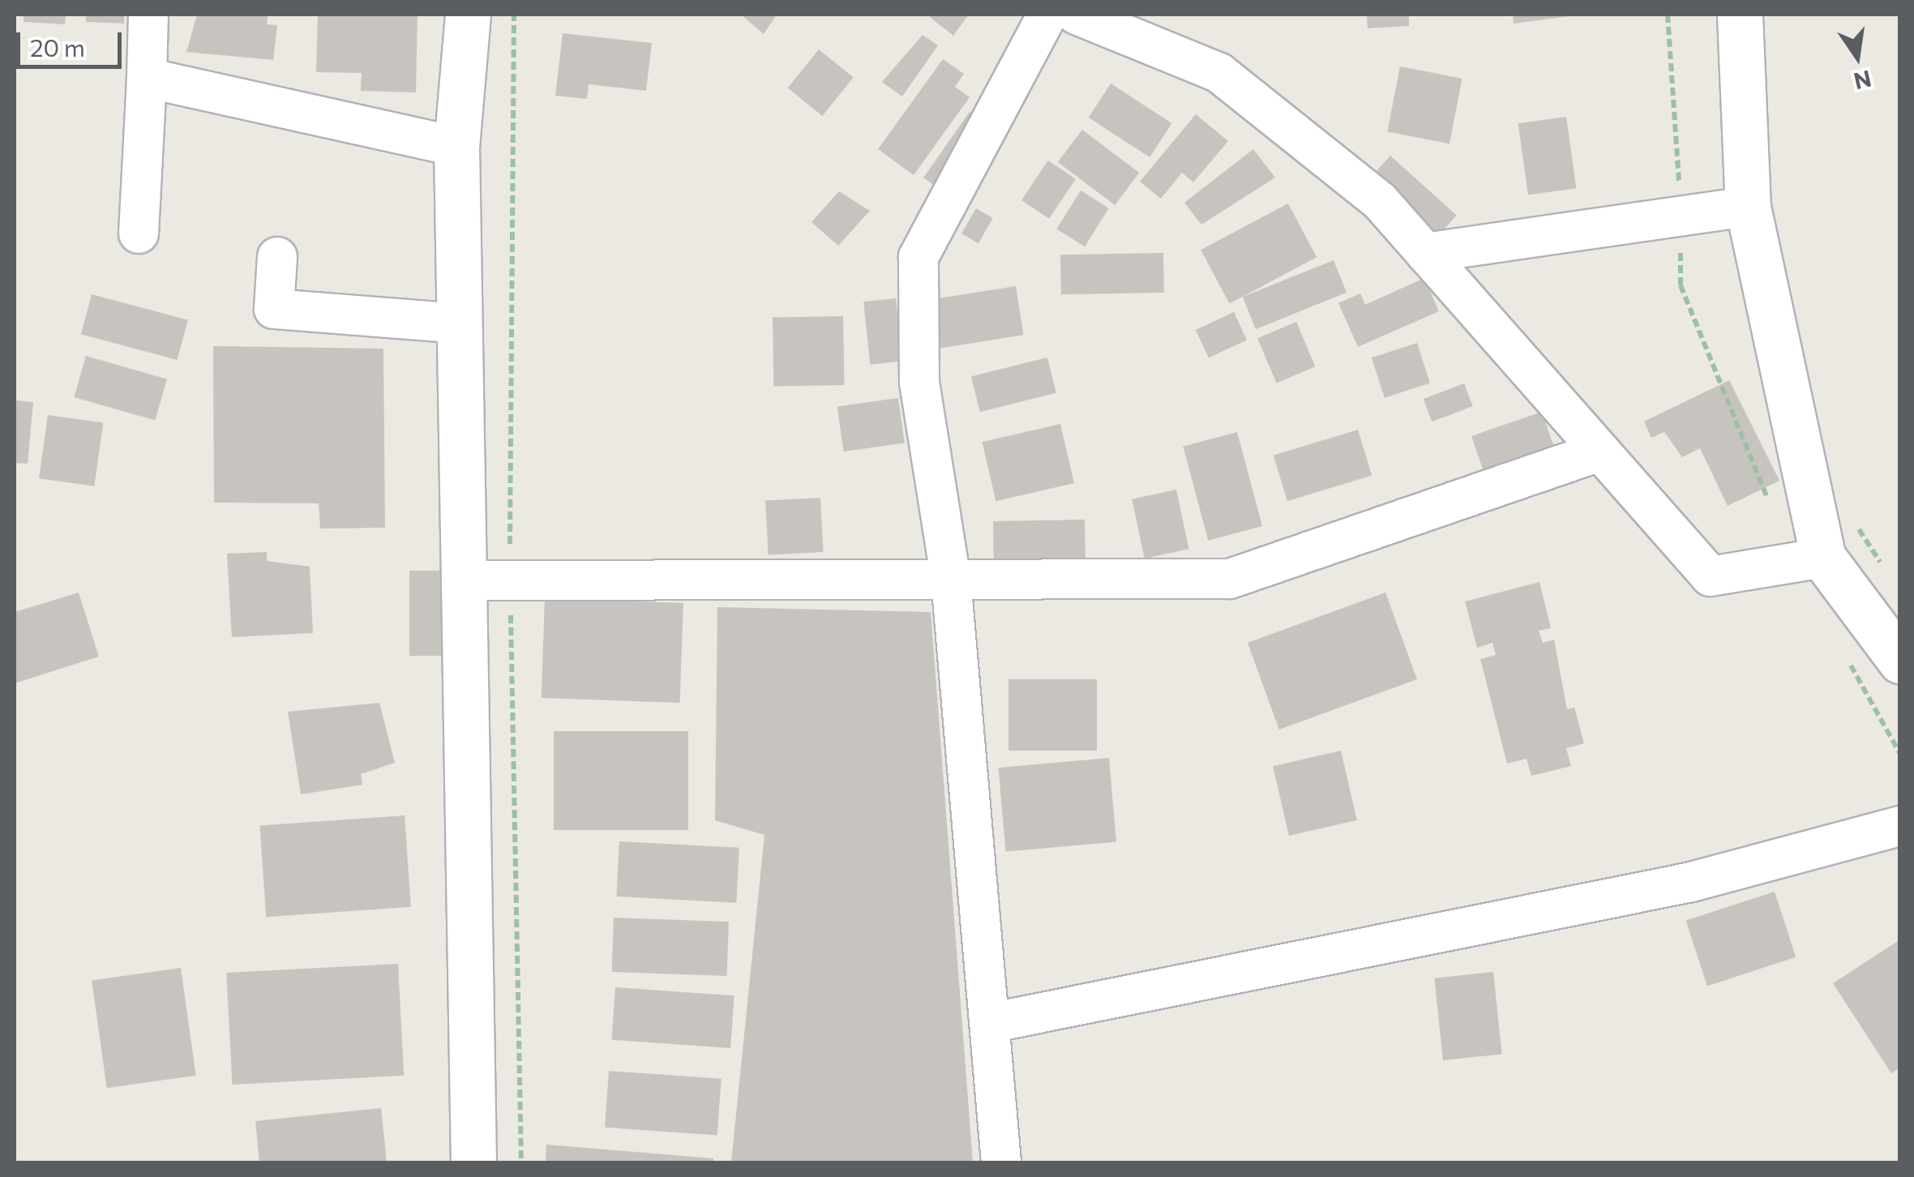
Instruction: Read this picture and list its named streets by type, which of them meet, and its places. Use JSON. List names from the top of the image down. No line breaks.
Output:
{"scale_bar":"20 m","north":"bottom"}
